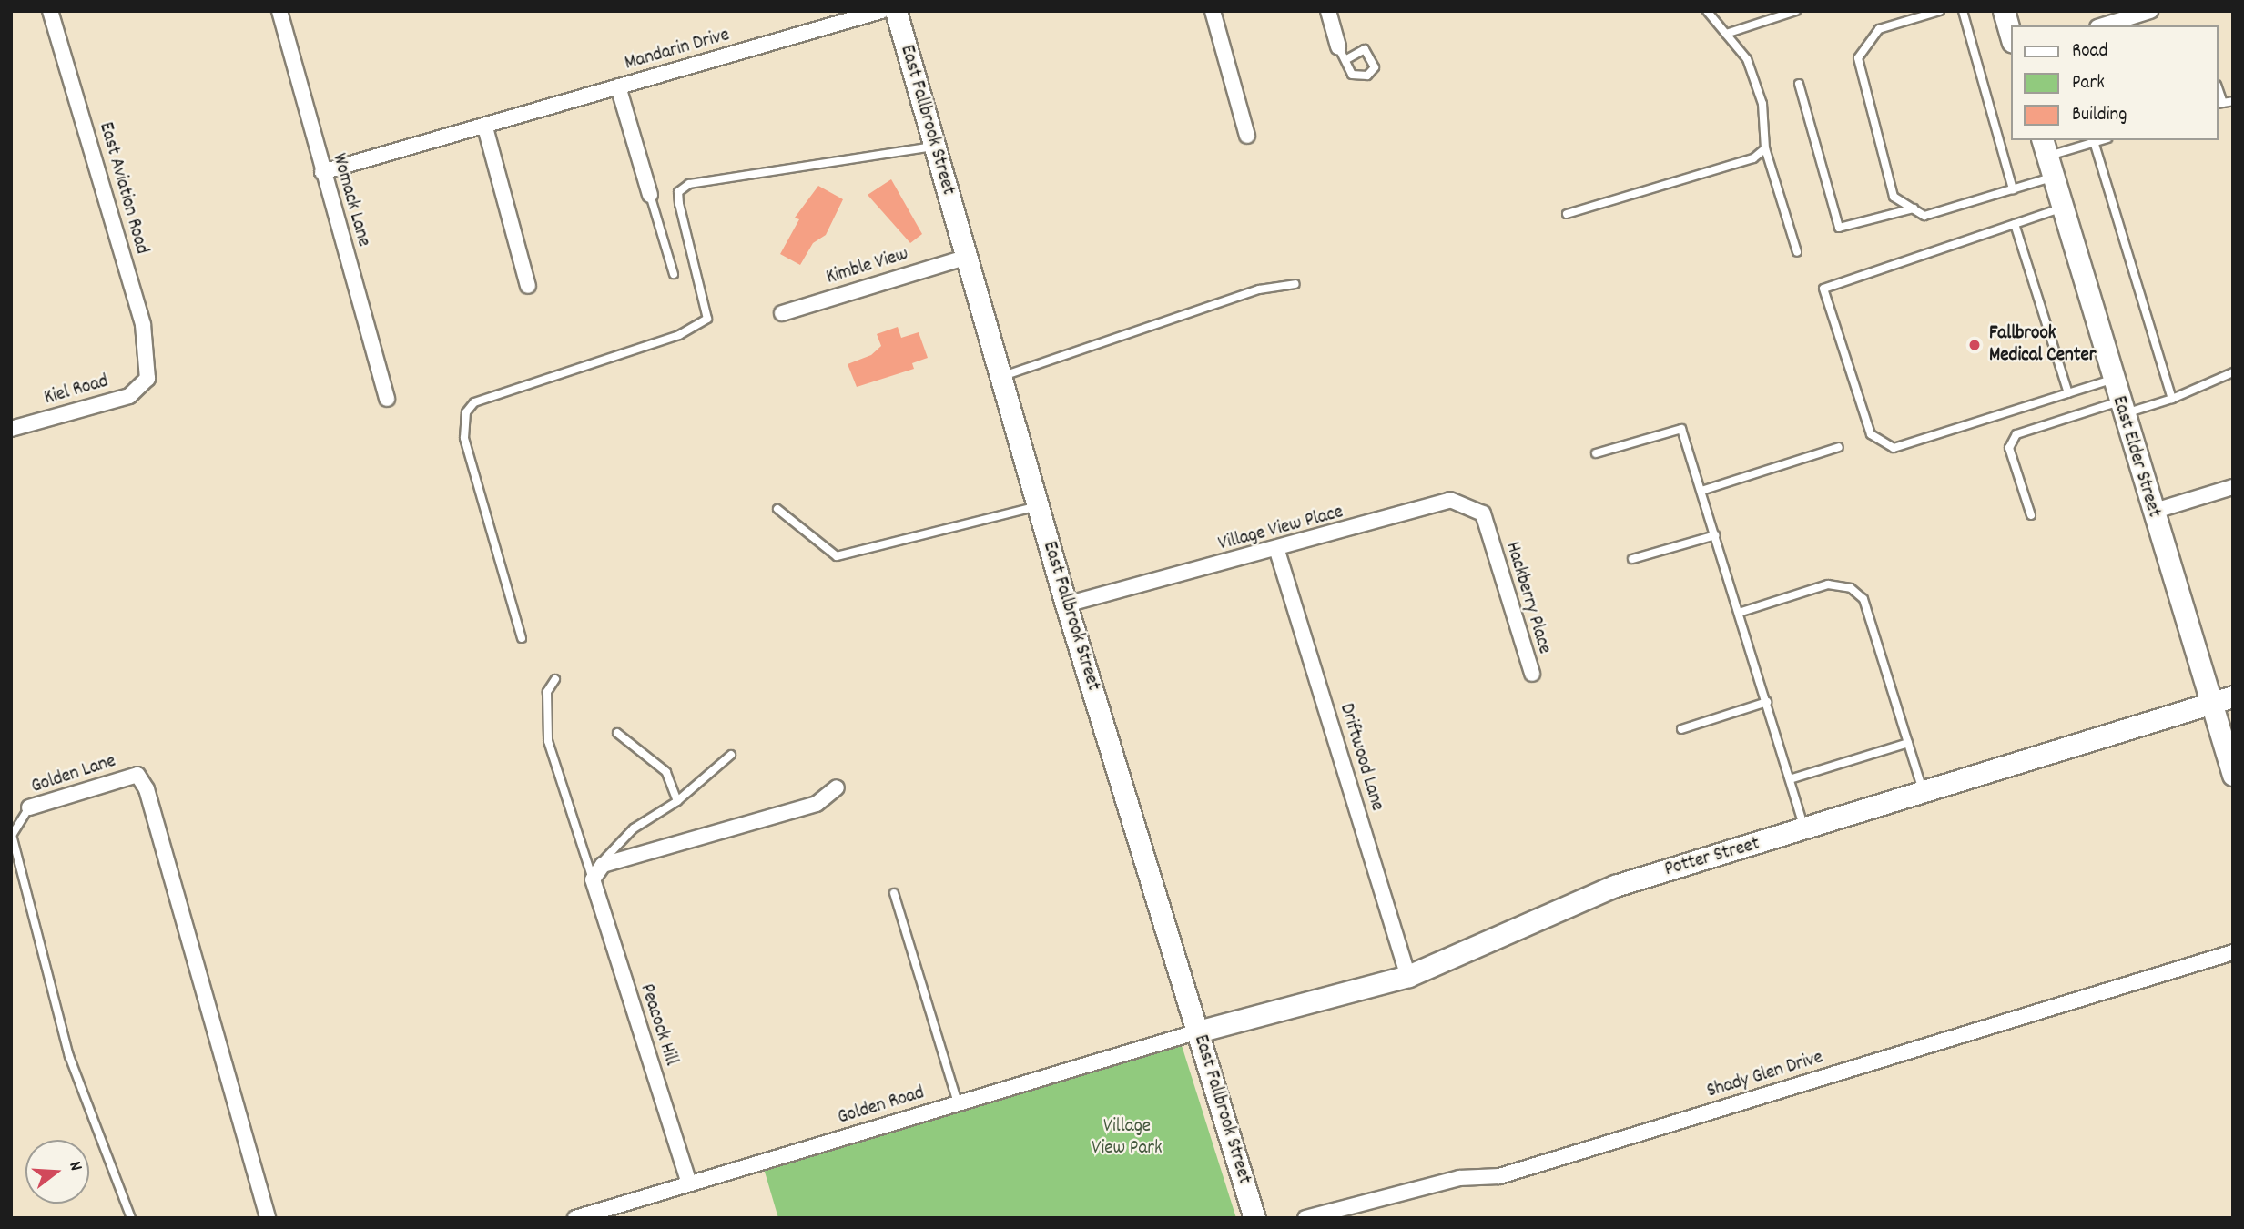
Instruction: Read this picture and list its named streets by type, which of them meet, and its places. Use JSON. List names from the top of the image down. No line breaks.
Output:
{"streets":{"street":["Mandarin Drive","East Fallbrook Street","East Aviation Road","Womack Lane","Kimble View","Kiel Road","East Elder Street","Village View Place","Hackberry Place","Driftwood Lane","Golden Lane","Potter Street","Peacock Hill","Shady Glen Drive","Golden Road"]},"crossings":[["Mandarin Drive","Womack Lane"],["East Fallbrook Street","Kimble View"],["East Fallbrook Street","Village View Place"],["East Fallbrook Street","Potter Street"],["East Fallbrook Street","Golden Road"],["East Aviation Road","Kiel Road"],["East Elder Street","Potter Street"],["Village View Place","Hackberry Place"],["Village View Place","Driftwood Lane"],["Driftwood Lane","Potter Street"],["Potter Street","Golden Road"],["Peacock Hill","Golden Road"]],"parks":["Village View Park"],"places":["Fallbrook Medical Center"],"legend":["Road","Park","Building"],"north":"right"}
